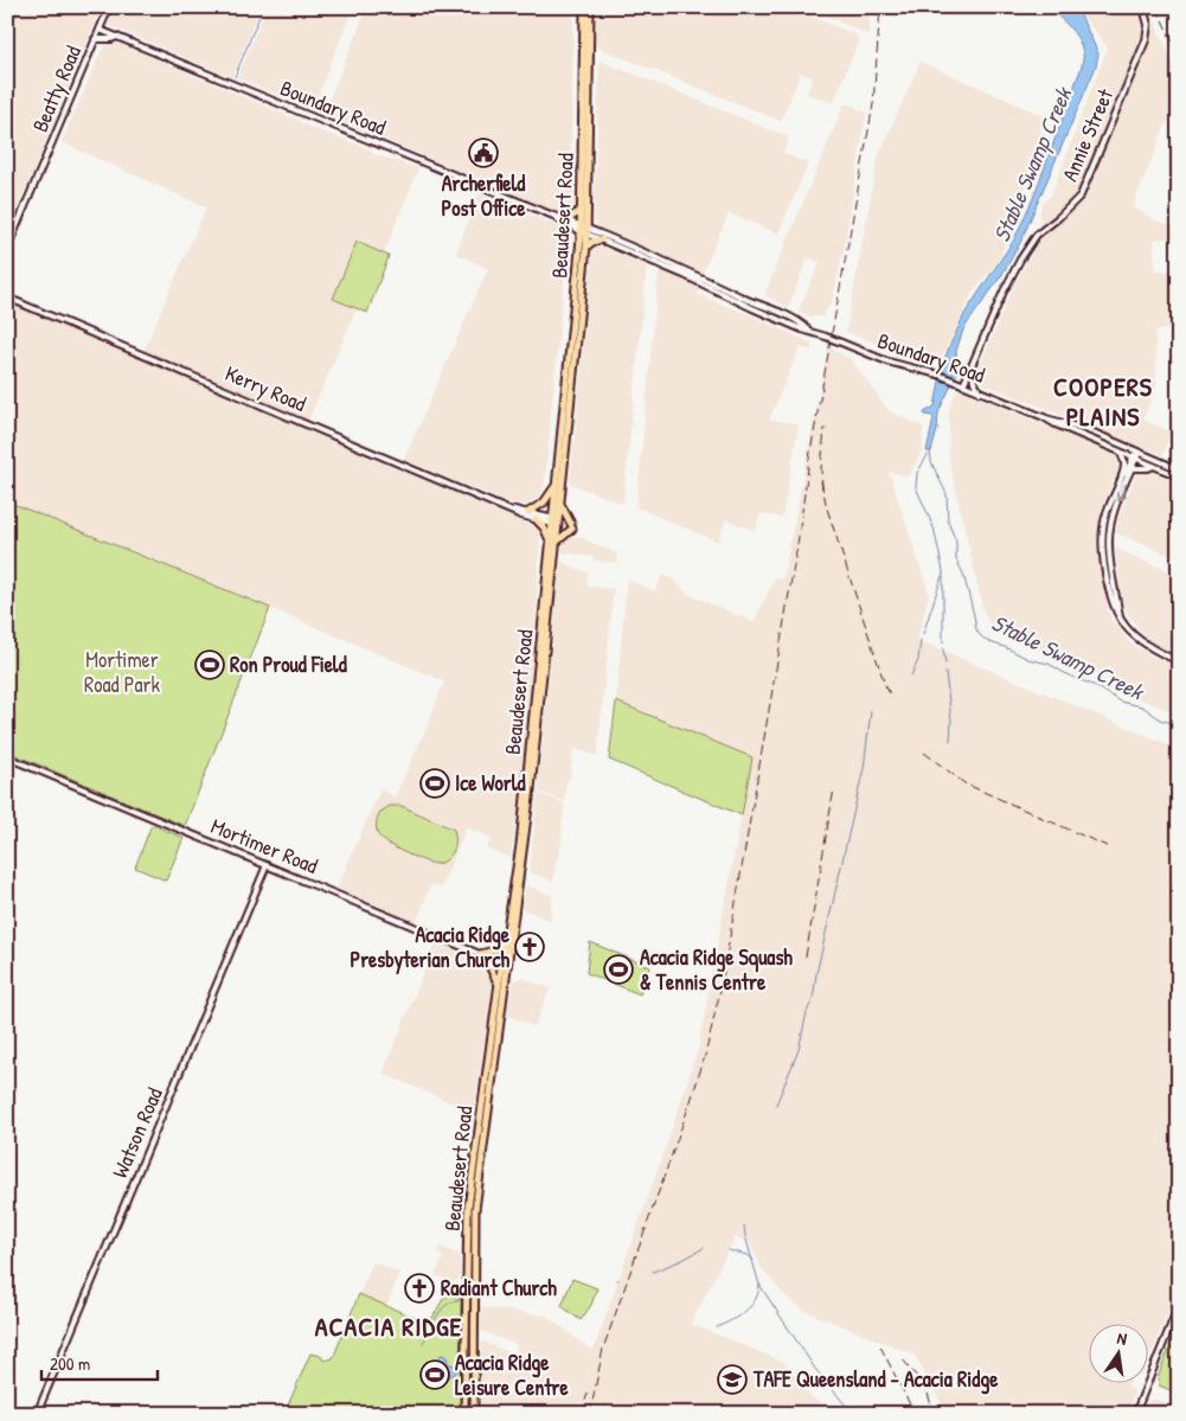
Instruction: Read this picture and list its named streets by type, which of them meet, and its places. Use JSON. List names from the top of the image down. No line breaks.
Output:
{"streets":{"highway":["Beaudesert Road"],"main road":["Beatty Road","Boundary Road","Annie Street","Kerry Road","Mortimer Road","Watson Road"]},"crossings":[["Beatty Road","Boundary Road"],["Boundary Road","Annie Street"],["Boundary Road","Beaudesert Road"],["Beaudesert Road","Kerry Road"],["Beaudesert Road","Mortimer Road"],["Mortimer Road","Watson Road"]],"districts":["COOPERS PLAINS","ACACIA RIDGE"],"water":["Stable Swamp Creek"],"parks":["Mortimer Road Park"],"places":{"public building":["Archerfield Post Office"],"sports":["Ron Proud Field","Ice World","Acacia Ridge Squash & Tennis Centre","Acacia Ridge Leisure Centre"],"church":["Acacia Ridge Presbyterian Church","Radiant Church"],"school or university":["TAFE Queensland - Acacia Ridge"]},"scale_bar":"200 m","north":"top"}
